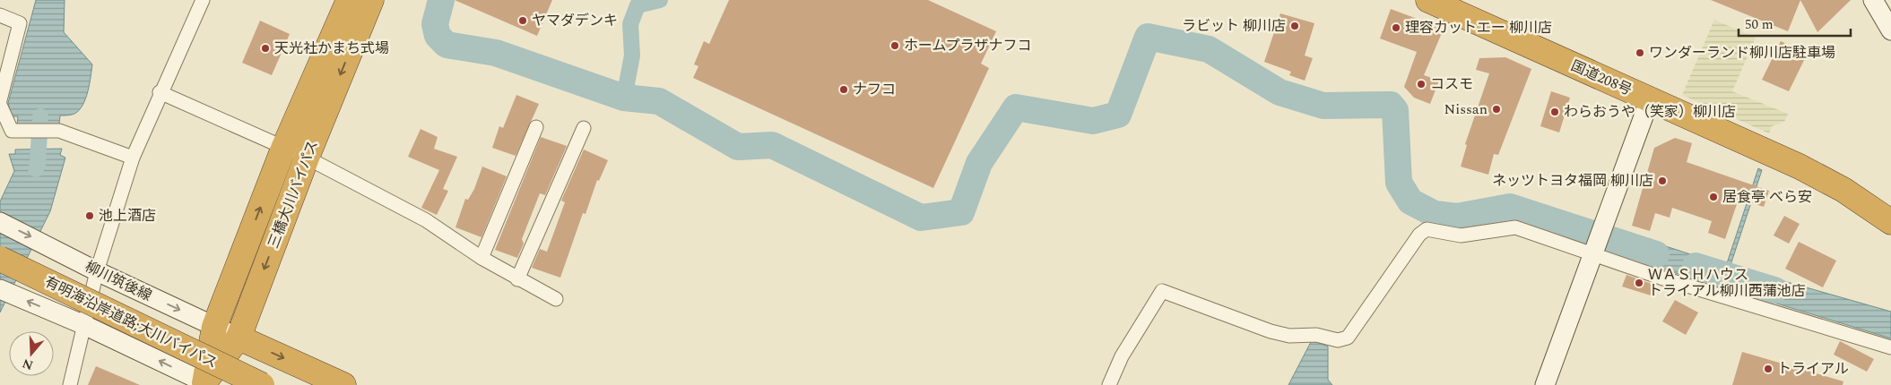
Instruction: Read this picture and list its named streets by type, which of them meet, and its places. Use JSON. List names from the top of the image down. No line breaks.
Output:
{"streets":{"highway":["国道208号","三橋大川バイパス","有明海沿岸道路;大川バイパス"],"main road":["柳川筑後線"]},"crossings":[["三橋大川バイパス","柳川筑後線"]],"places":["ヤマダデンキ","ラビット 柳川店","理容カットエー 柳川店","ホームプラザナフコ","天光社かまち式場","ワンダーランド柳川店駐車場","コスモ","ナフコ","Nissan","わらおうや（笑家）柳川店","ネッツトヨタ福岡 柳川店","居食亭 べら安","池上酒店","ＷＡＳＨハウス トライアル柳川西蒲池店","トライアル"],"scale_bar":"50 m","north":"bottom"}
